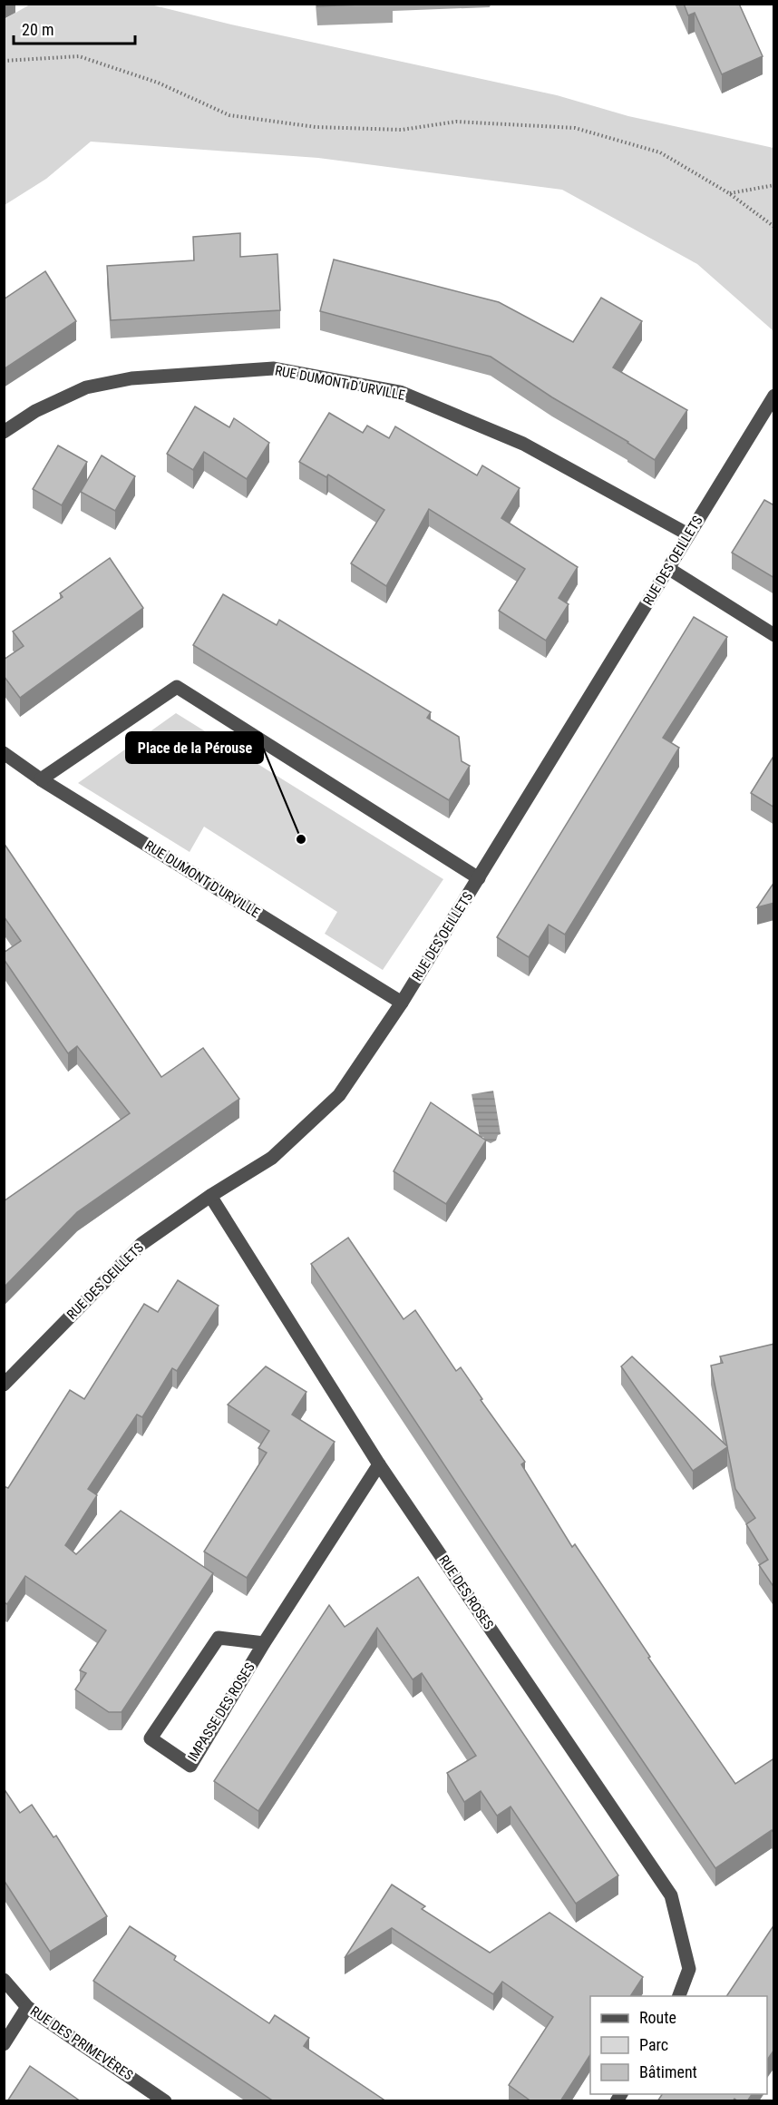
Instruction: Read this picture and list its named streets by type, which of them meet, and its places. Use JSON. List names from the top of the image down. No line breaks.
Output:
{"streets":{"street":["RUE DUMONT D'URVILLE","RUE DES OEILLETS","RUE DES ROSES","IMPASSE DES ROSES","RUE DES PRIMEVÈRES"]},"crossings":[["RUE DUMONT D'URVILLE","RUE DES OEILLETS"],["RUE DES OEILLETS","RUE DES ROSES"],["RUE DES ROSES","IMPASSE DES ROSES"]],"places":["Place de la Pérouse"],"legend":["Route","Parc","Bâtiment"],"scale_bar":"20 m"}
